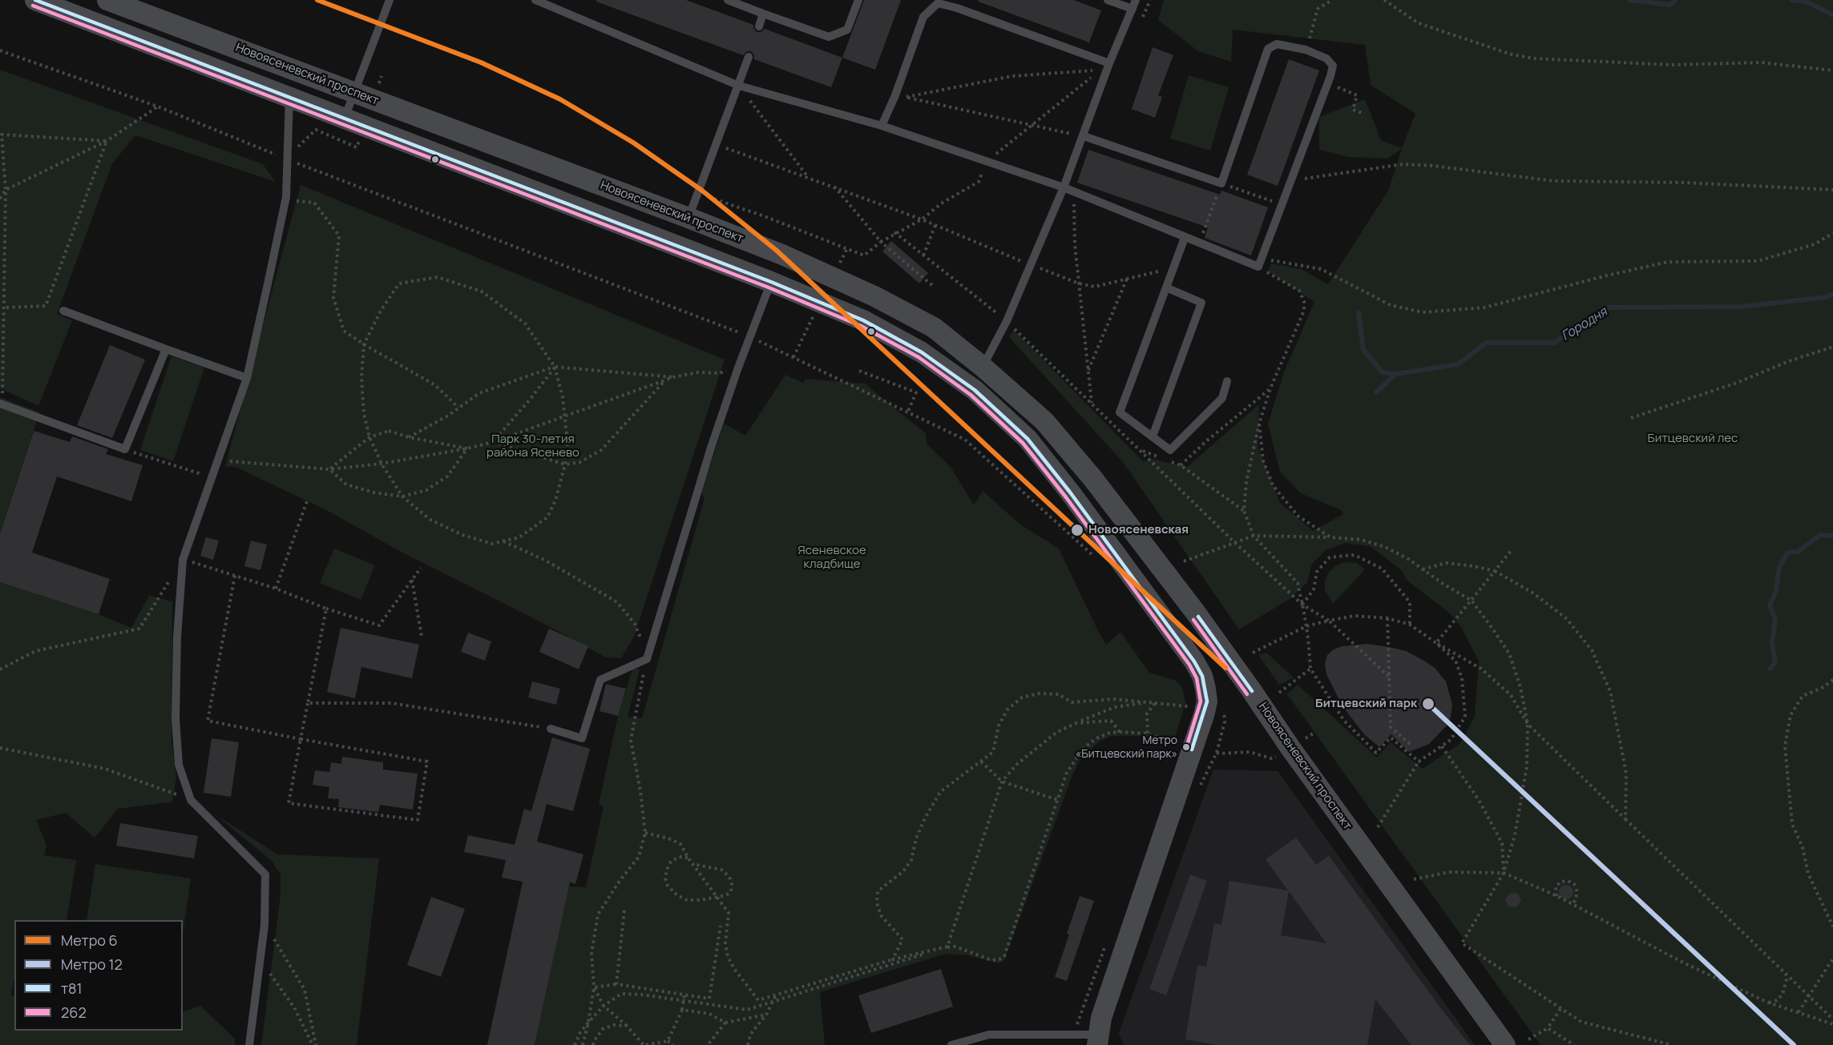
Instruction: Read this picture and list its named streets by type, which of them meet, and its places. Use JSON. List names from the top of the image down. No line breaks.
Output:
{"streets":{"street":["Новоясеневский проспект"]},"water":["Городня"],"parks":["Битцевский лес","Парк 30-летия района Ясенево","Ясеневское кладбище"],"places":["Новоясеневская","Битцевский парк","Метро «Битцевский парк»"],"lines":["metro line 6","transit line т81","transit line 262","metro line 12"],"legend":["Метро 6","Метро 12","т81","262"]}
